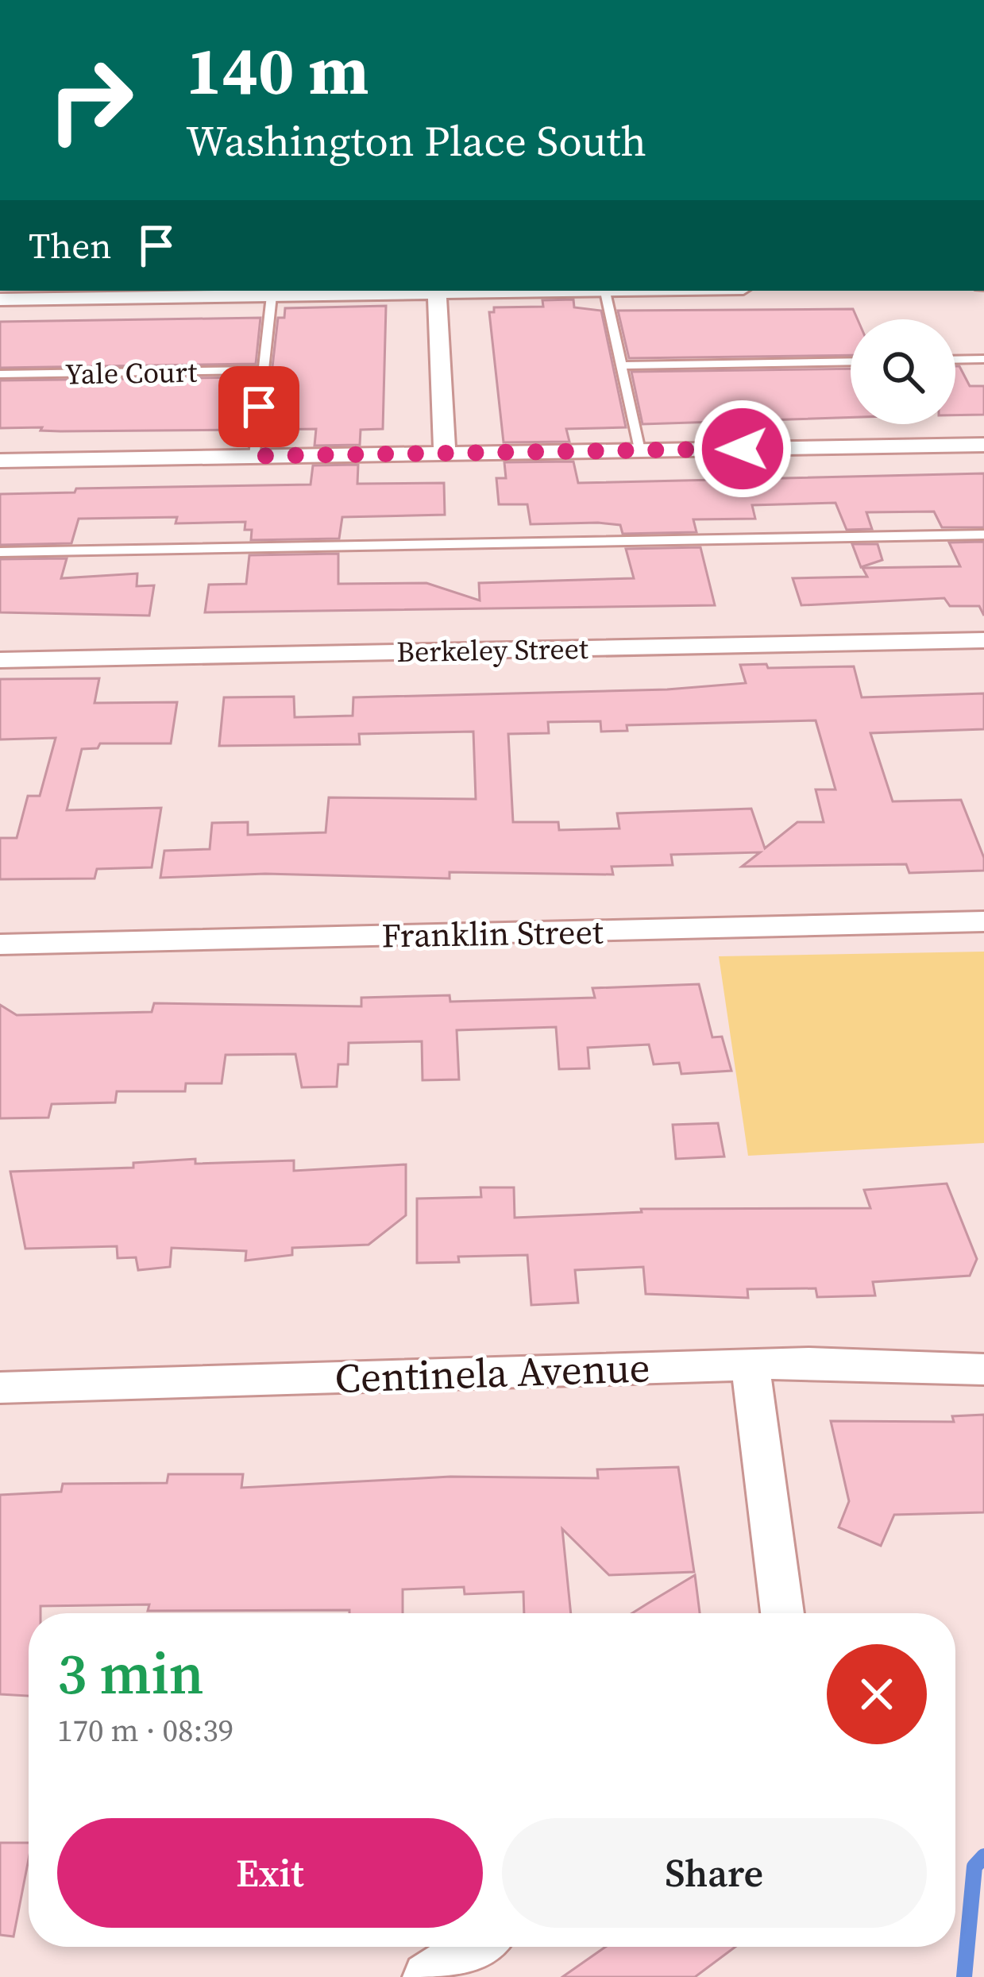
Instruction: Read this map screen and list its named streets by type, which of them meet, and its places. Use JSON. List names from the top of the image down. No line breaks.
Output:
{"streets":{"street":["Berkeley Street","Franklin Street","Centinela Avenue"],"lane":["Yale Court"]},"page":{"turn":["140 m","Washington Place South"],"then":"Then","heading":["3 min","170 m · 08:39"],"buttons":["Exit","Share"]}}
